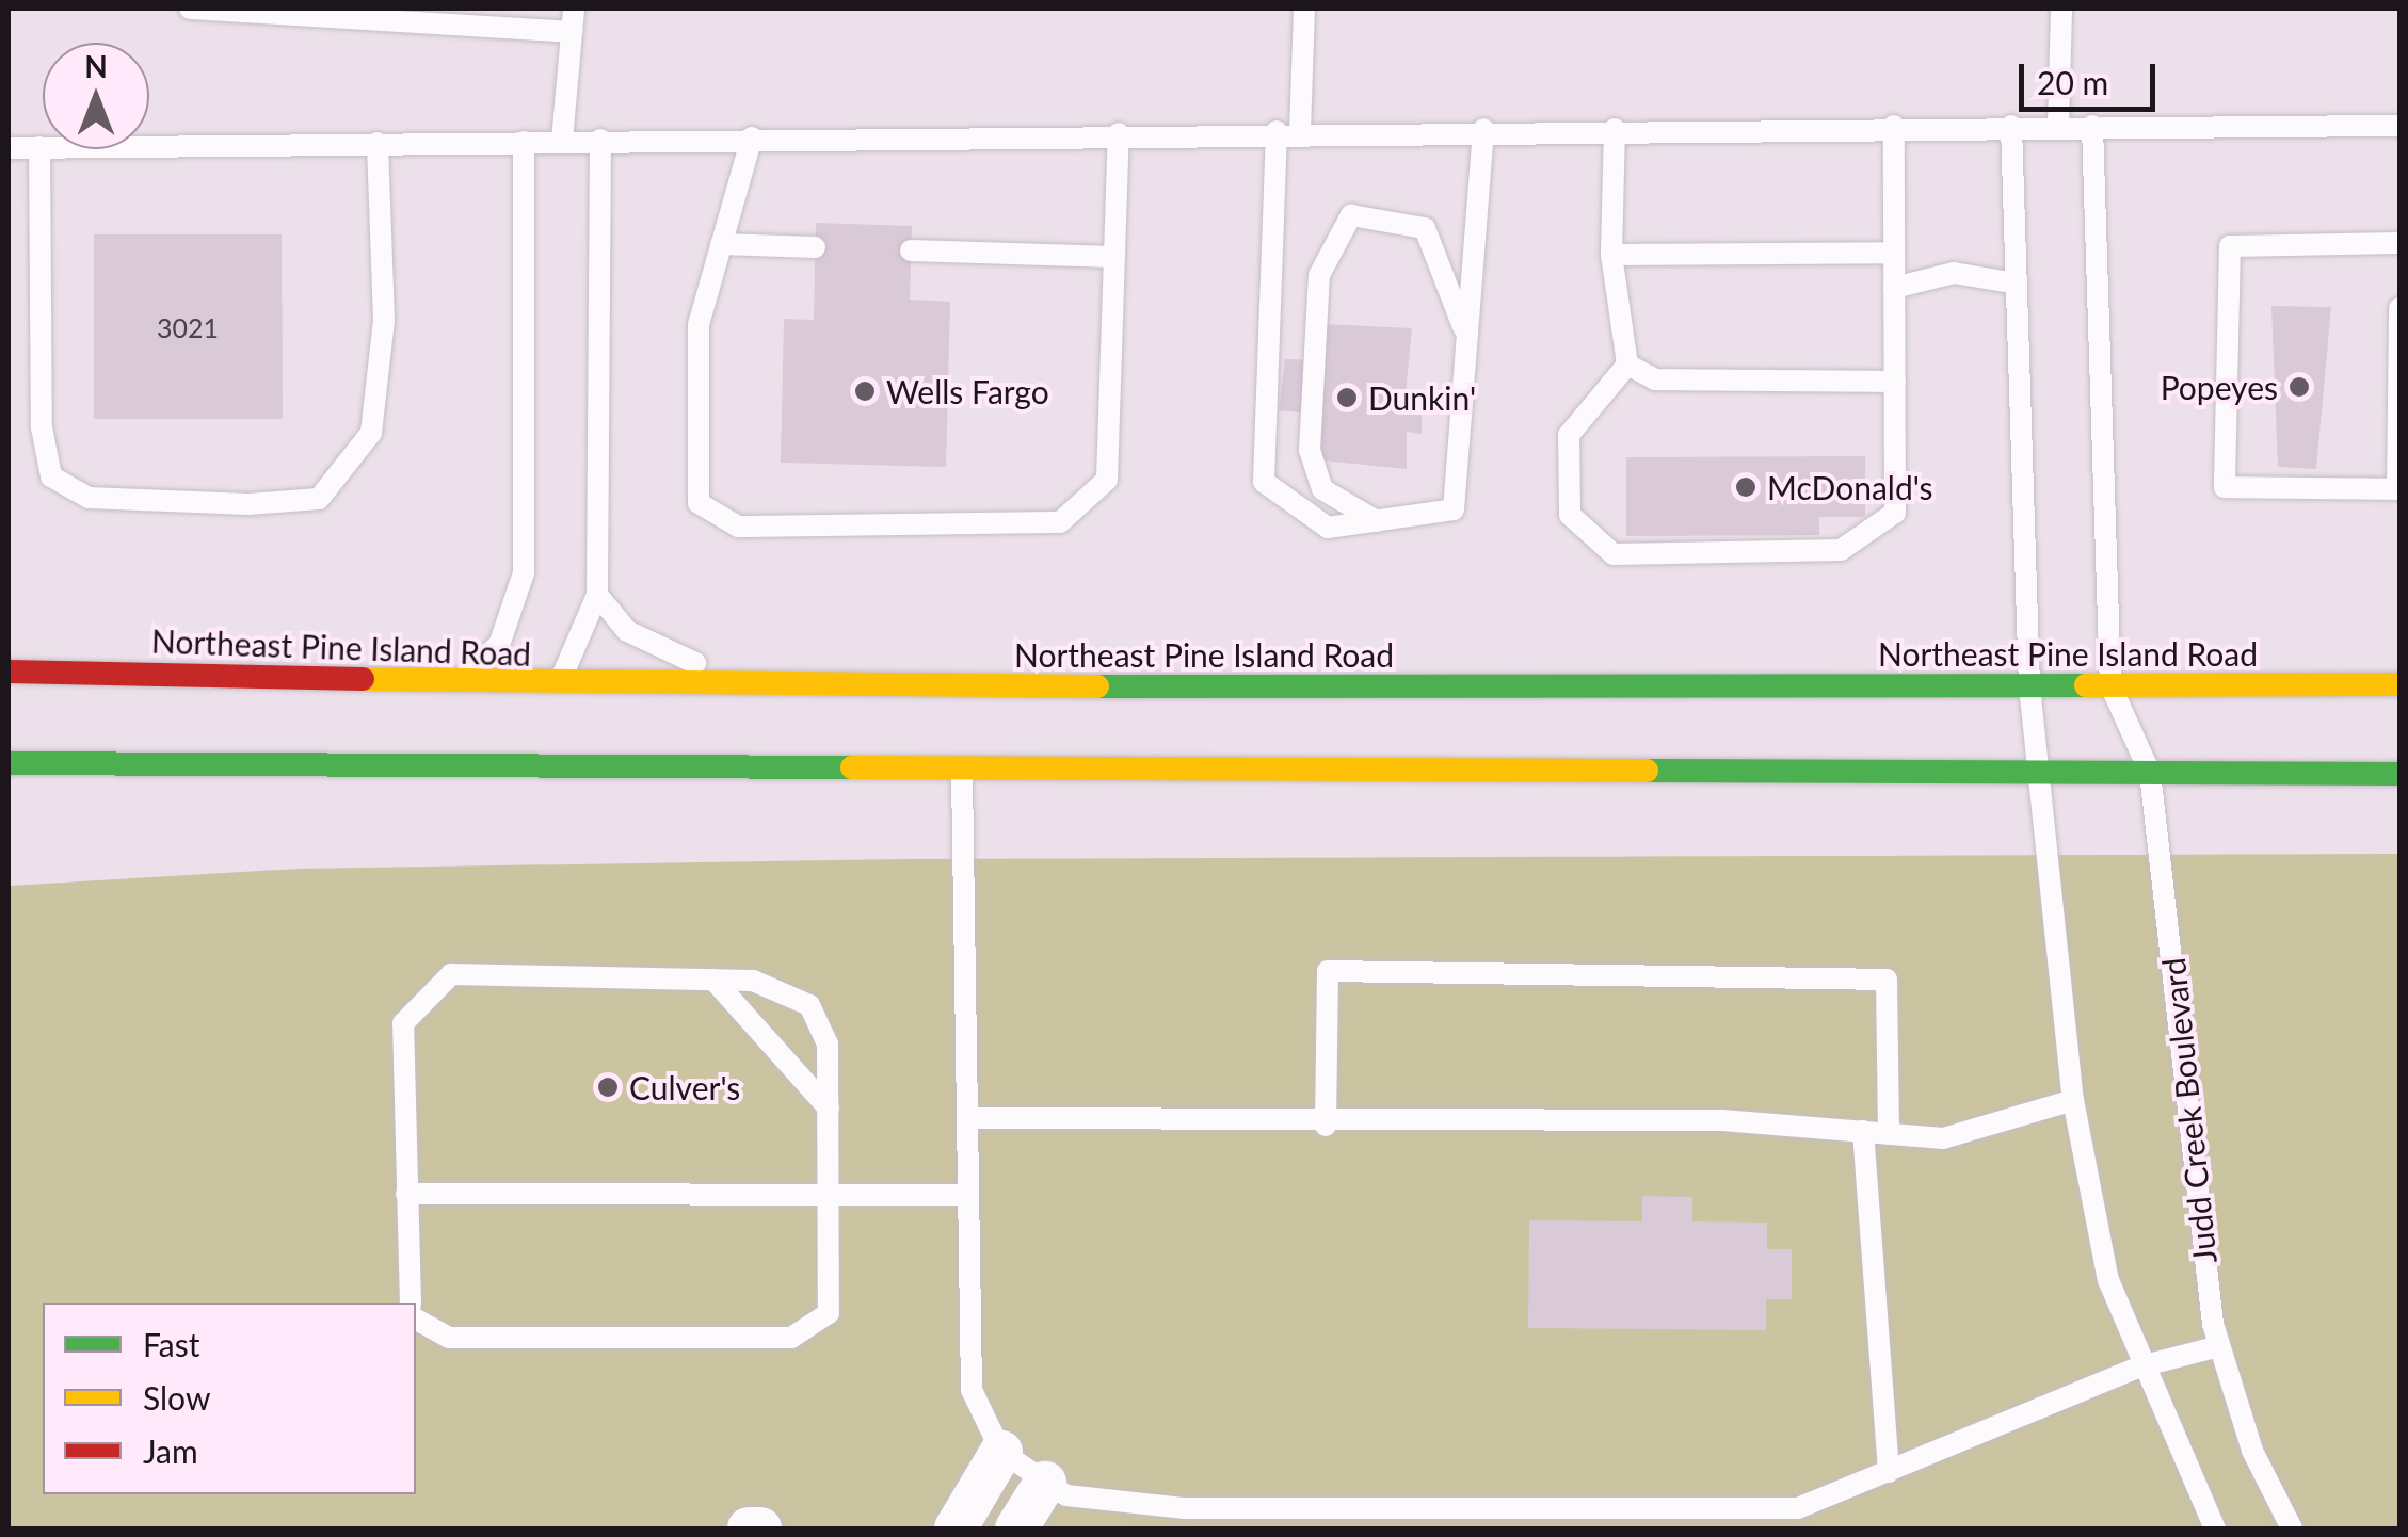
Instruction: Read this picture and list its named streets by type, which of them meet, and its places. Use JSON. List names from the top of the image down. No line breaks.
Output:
{"streets":{"main road":["Northeast Pine Island Road"],"lane":["Judd Creek Boulevard"]},"crossings":[["Northeast Pine Island Road","Judd Creek Boulevard"]],"places":["Popeyes","Wells Fargo","Dunkin'","McDonald's","Culver's"],"house_numbers":["3021"],"legend":["Fast","Slow","Jam"],"scale_bar":"20 m","north":"top"}
